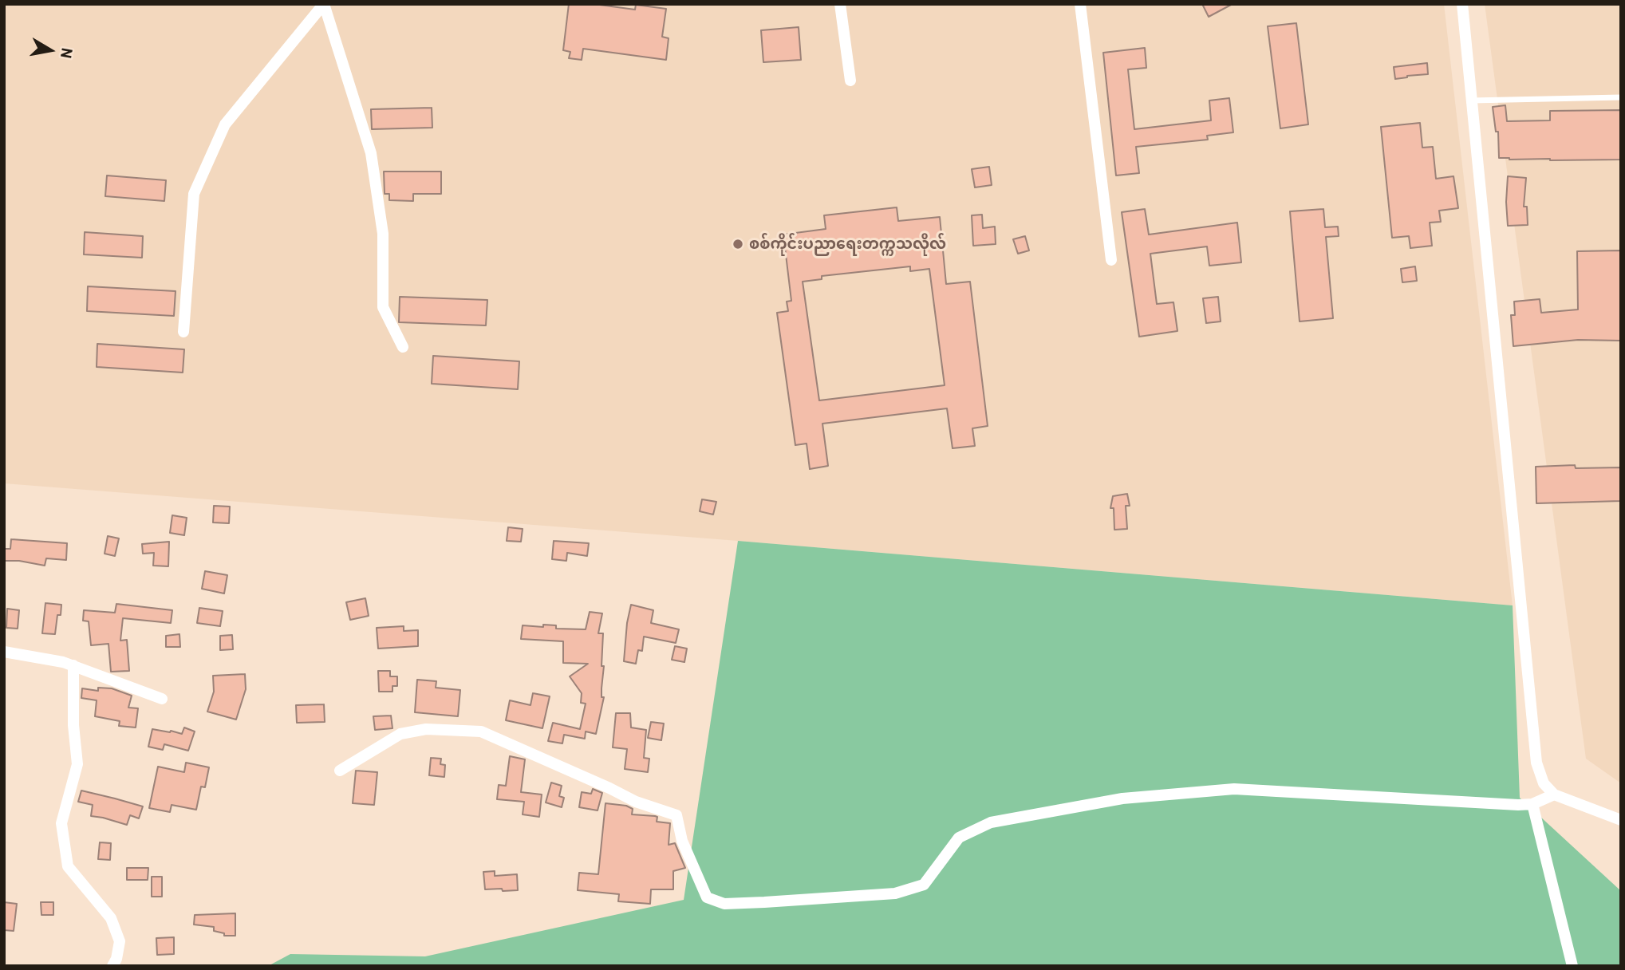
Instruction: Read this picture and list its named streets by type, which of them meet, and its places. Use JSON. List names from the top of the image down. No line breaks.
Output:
{"places":["စစ်ကိုင်းပညာရေးတက္ကသလိုလ်"],"north":"right"}
